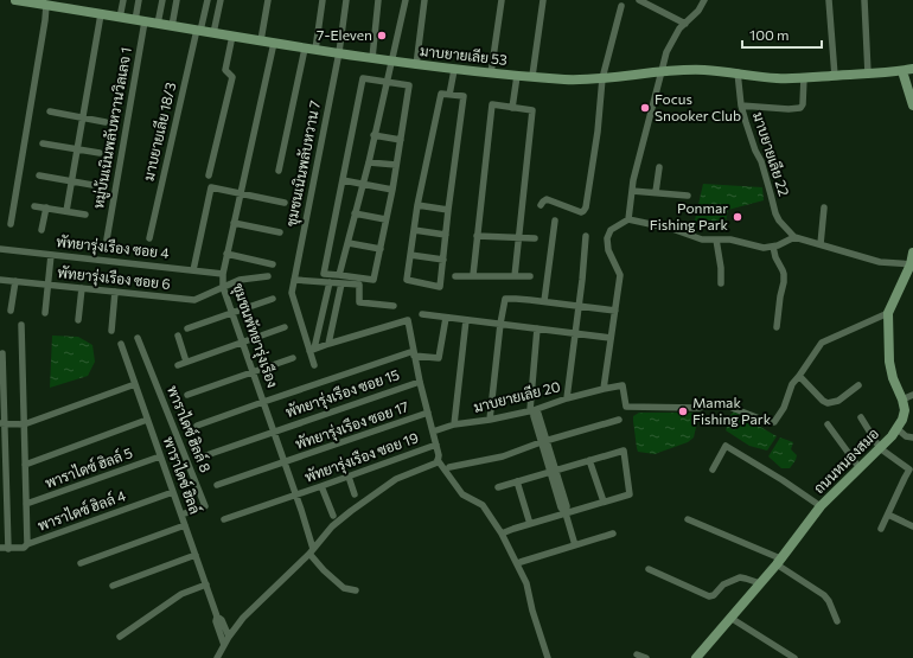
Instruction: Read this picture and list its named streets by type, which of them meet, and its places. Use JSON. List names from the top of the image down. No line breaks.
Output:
{"streets":{"street":["มาบยายเลีย 53","หมู่บ้นเนินพลับหวานวิลเลจ 1","มาบยายเลีย 18/3","มาบยายเลีย 22","ชุมชนเนินพลับหวาน 7","พัทยารุ่งเรือง ซอย 4","พัทยารุ่งเรือง ซอย 6","ชุมชนพัทยารุ่งเรือง","พัทยารุ่งเรือง ซอย 15","มาบยายเลีย 20","พัทยารุ่งเรือง ซอย 17","พาราไดซ์ ฮิลล์ 8","พัทยารุ่งเรือง ซอย 19","ถนนหนองสมอ","พาราไดซ์ ฮิลล์ 5","พาราไดซ์ ฮิลล์","พาราไดซ์ ฮิลล์ 4"]},"crossings":[["มาบยายเลีย 53","หมู่บ้นเนินพลับหวานวิลเลจ 1"],["มาบยายเลีย 53","มาบยายเลีย 18/3"],["มาบยายเลีย 53","มาบยายเลีย 22"],["มาบยายเลีย 53","ชุมชนเนินพลับหวาน 7"],["มาบยายเลีย 53","ชุมชนพัทยารุ่งเรือง"],["พัทยารุ่งเรือง ซอย 4","ชุมชนพัทยารุ่งเรือง"],["พัทยารุ่งเรือง ซอย 6","ชุมชนพัทยารุ่งเรือง"],["ชุมชนพัทยารุ่งเรือง","พัทยารุ่งเรือง ซอย 15"],["ชุมชนพัทยารุ่งเรือง","พัทยารุ่งเรือง ซอย 17"],["ชุมชนพัทยารุ่งเรือง","พัทยารุ่งเรือง ซอย 19"],["พาราไดซ์ ฮิลล์ 8","พาราไดซ์ ฮิลล์"],["พาราไดซ์ ฮิลล์ 5","พาราไดซ์ ฮิลล์"],["พาราไดซ์ ฮิลล์","พาราไดซ์ ฮิลล์ 4"]],"places":["7-Eleven","Focus Snooker Club","Ponmar Fishing Park","Mamak Fishing Park"],"scale_bar":"100 m"}
